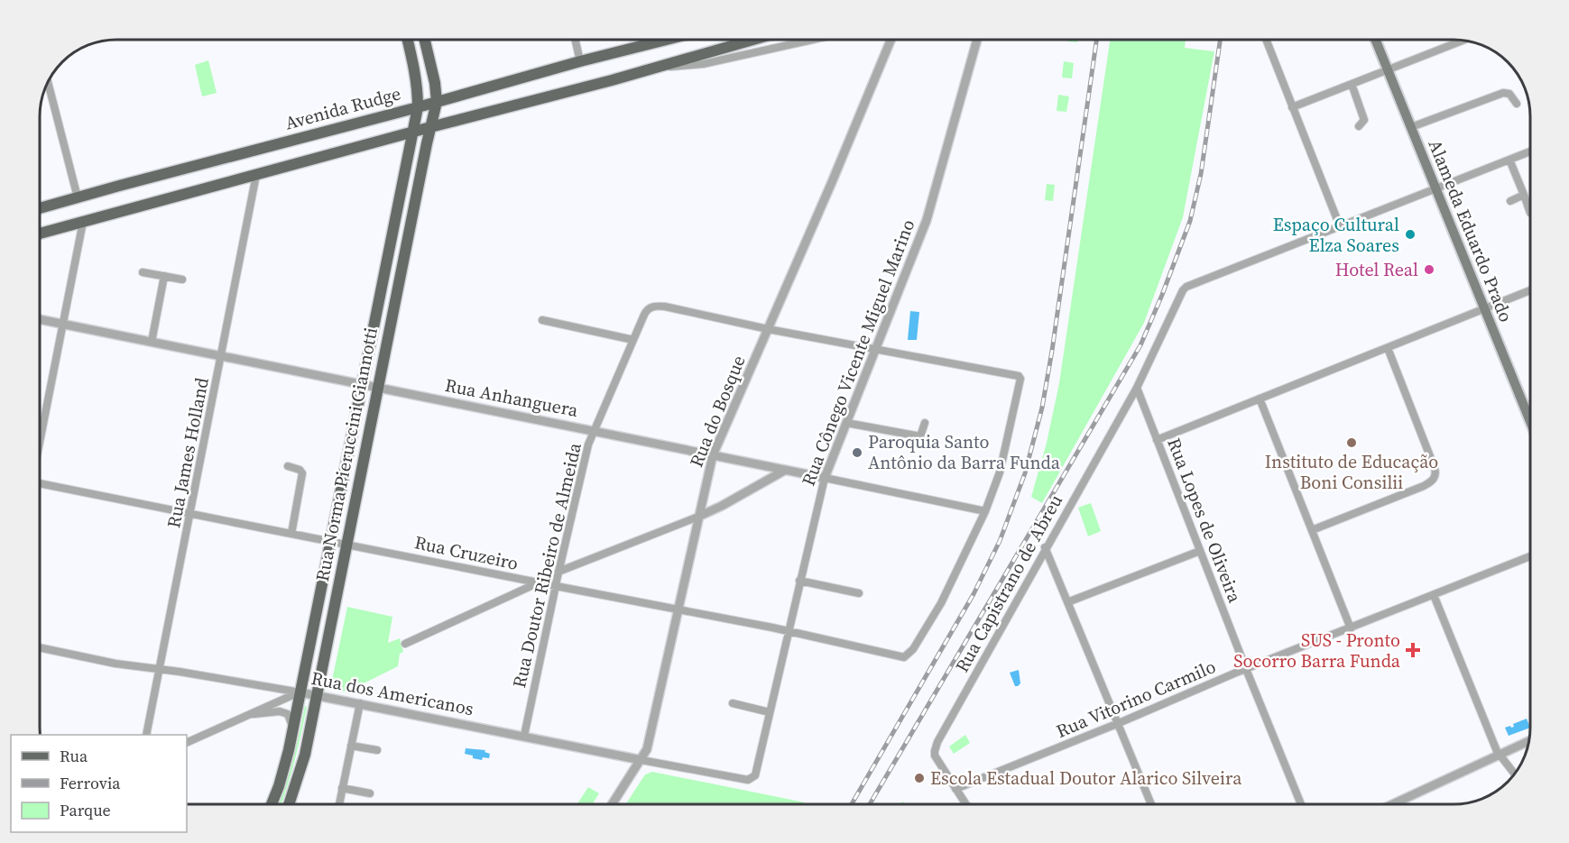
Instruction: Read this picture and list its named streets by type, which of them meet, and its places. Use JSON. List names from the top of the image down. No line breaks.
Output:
{"streets":{"main road":["Avenida Rudge","Alameda Eduardo Prado","Rua Norma Pieruccini Giannotti"],"street":["Rua Cônego Vicente Miguel Marino","Rua Anhanguera","Rua do Bosque","Rua James Holland","Rua Lopes de Oliveira","Rua Cruzeiro","Rua Doutor Ribeiro de Almeida","Rua Capistrano de Abreu","Rua dos Americanos","Rua Vitorino Carmilo"]},"crossings":[["Avenida Rudge","Rua Norma Pieruccini Giannotti"],["Rua Cônego Vicente Miguel Marino","Rua Anhanguera"],["Rua Cônego Vicente Miguel Marino","Rua Cruzeiro"],["Rua Cônego Vicente Miguel Marino","Rua dos Americanos"],["Rua Anhanguera","Rua do Bosque"],["Rua Anhanguera","Rua James Holland"],["Rua Anhanguera","Rua Norma Pieruccini Giannotti"],["Rua Anhanguera","Rua Cruzeiro"],["Rua Anhanguera","Rua Doutor Ribeiro de Almeida"],["Rua do Bosque","Rua Cruzeiro"],["Rua do Bosque","Rua Doutor Ribeiro de Almeida"],["Rua do Bosque","Rua dos Americanos"],["Rua James Holland","Rua Cruzeiro"],["Rua James Holland","Rua dos Americanos"],["Rua Norma Pieruccini Giannotti","Rua Cruzeiro"],["Rua Norma Pieruccini Giannotti","Rua dos Americanos"],["Rua Lopes de Oliveira","Rua Capistrano de Abreu"],["Rua Lopes de Oliveira","Rua Vitorino Carmilo"],["Rua Cruzeiro","Rua Doutor Ribeiro de Almeida"],["Rua Doutor Ribeiro de Almeida","Rua dos Americanos"],["Rua Capistrano de Abreu","Rua Vitorino Carmilo"]],"places":{"other":["Espaço Cultural Elza Soares","Hotel Real","Instituto de Educação Boni Consilii","Paroquia Santo Antônio da Barra Funda","Escola Estadual Doutor Alarico Silveira"],"health":["SUS - Pronto Socorro Barra Funda"]},"legend":["Rua","Ferrovia","Parque"]}
